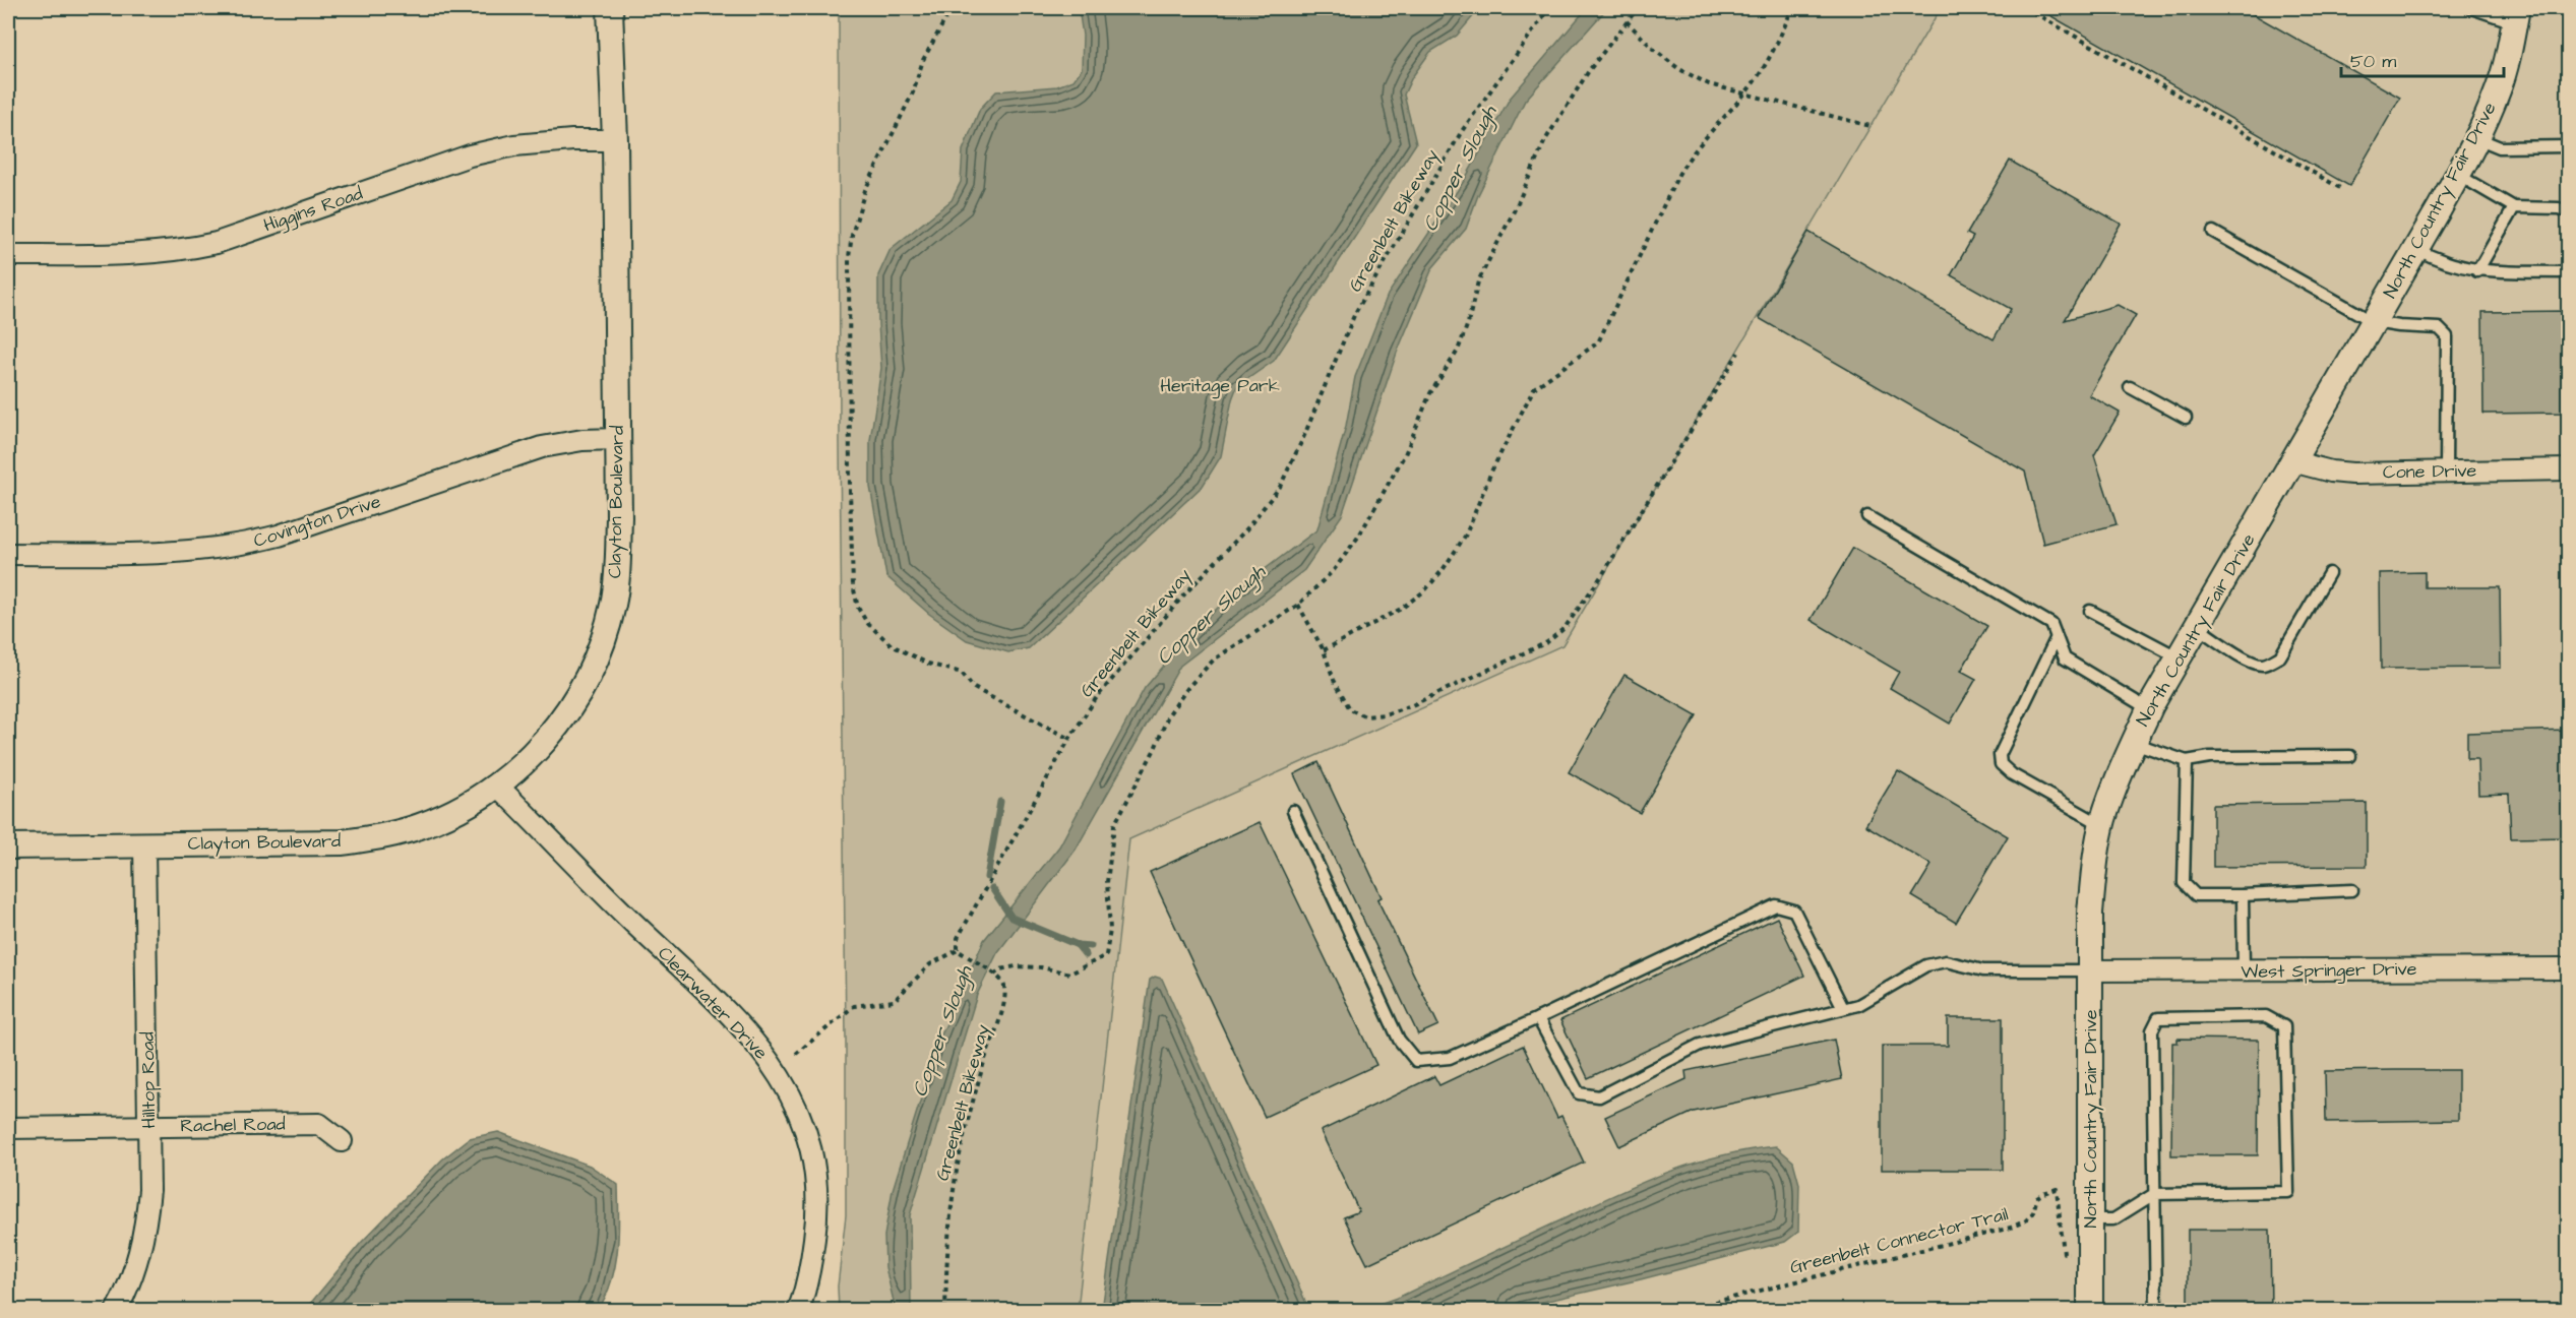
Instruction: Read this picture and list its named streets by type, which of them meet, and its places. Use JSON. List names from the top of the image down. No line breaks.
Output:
{"streets":{"street":["North Country Fair Drive","Higgins Road","Cone Drive","Clayton Boulevard","Covington Drive","West Springer Drive","Clearwater Drive","Hilltop Road","Rachel Road"],"path":["Greenbelt Bikeway","Greenbelt Connector Trail"]},"crossings":[["North Country Fair Drive","Cone Drive"],["North Country Fair Drive","West Springer Drive"],["North Country Fair Drive","Greenbelt Connector Trail"],["Higgins Road","Clayton Boulevard"],["Clayton Boulevard","Covington Drive"],["Clayton Boulevard","Clearwater Drive"],["Clayton Boulevard","Hilltop Road"],["Hilltop Road","Rachel Road"]],"water":["Copper Slough"],"parks":["Heritage Park"],"scale_bar":"50 m"}
